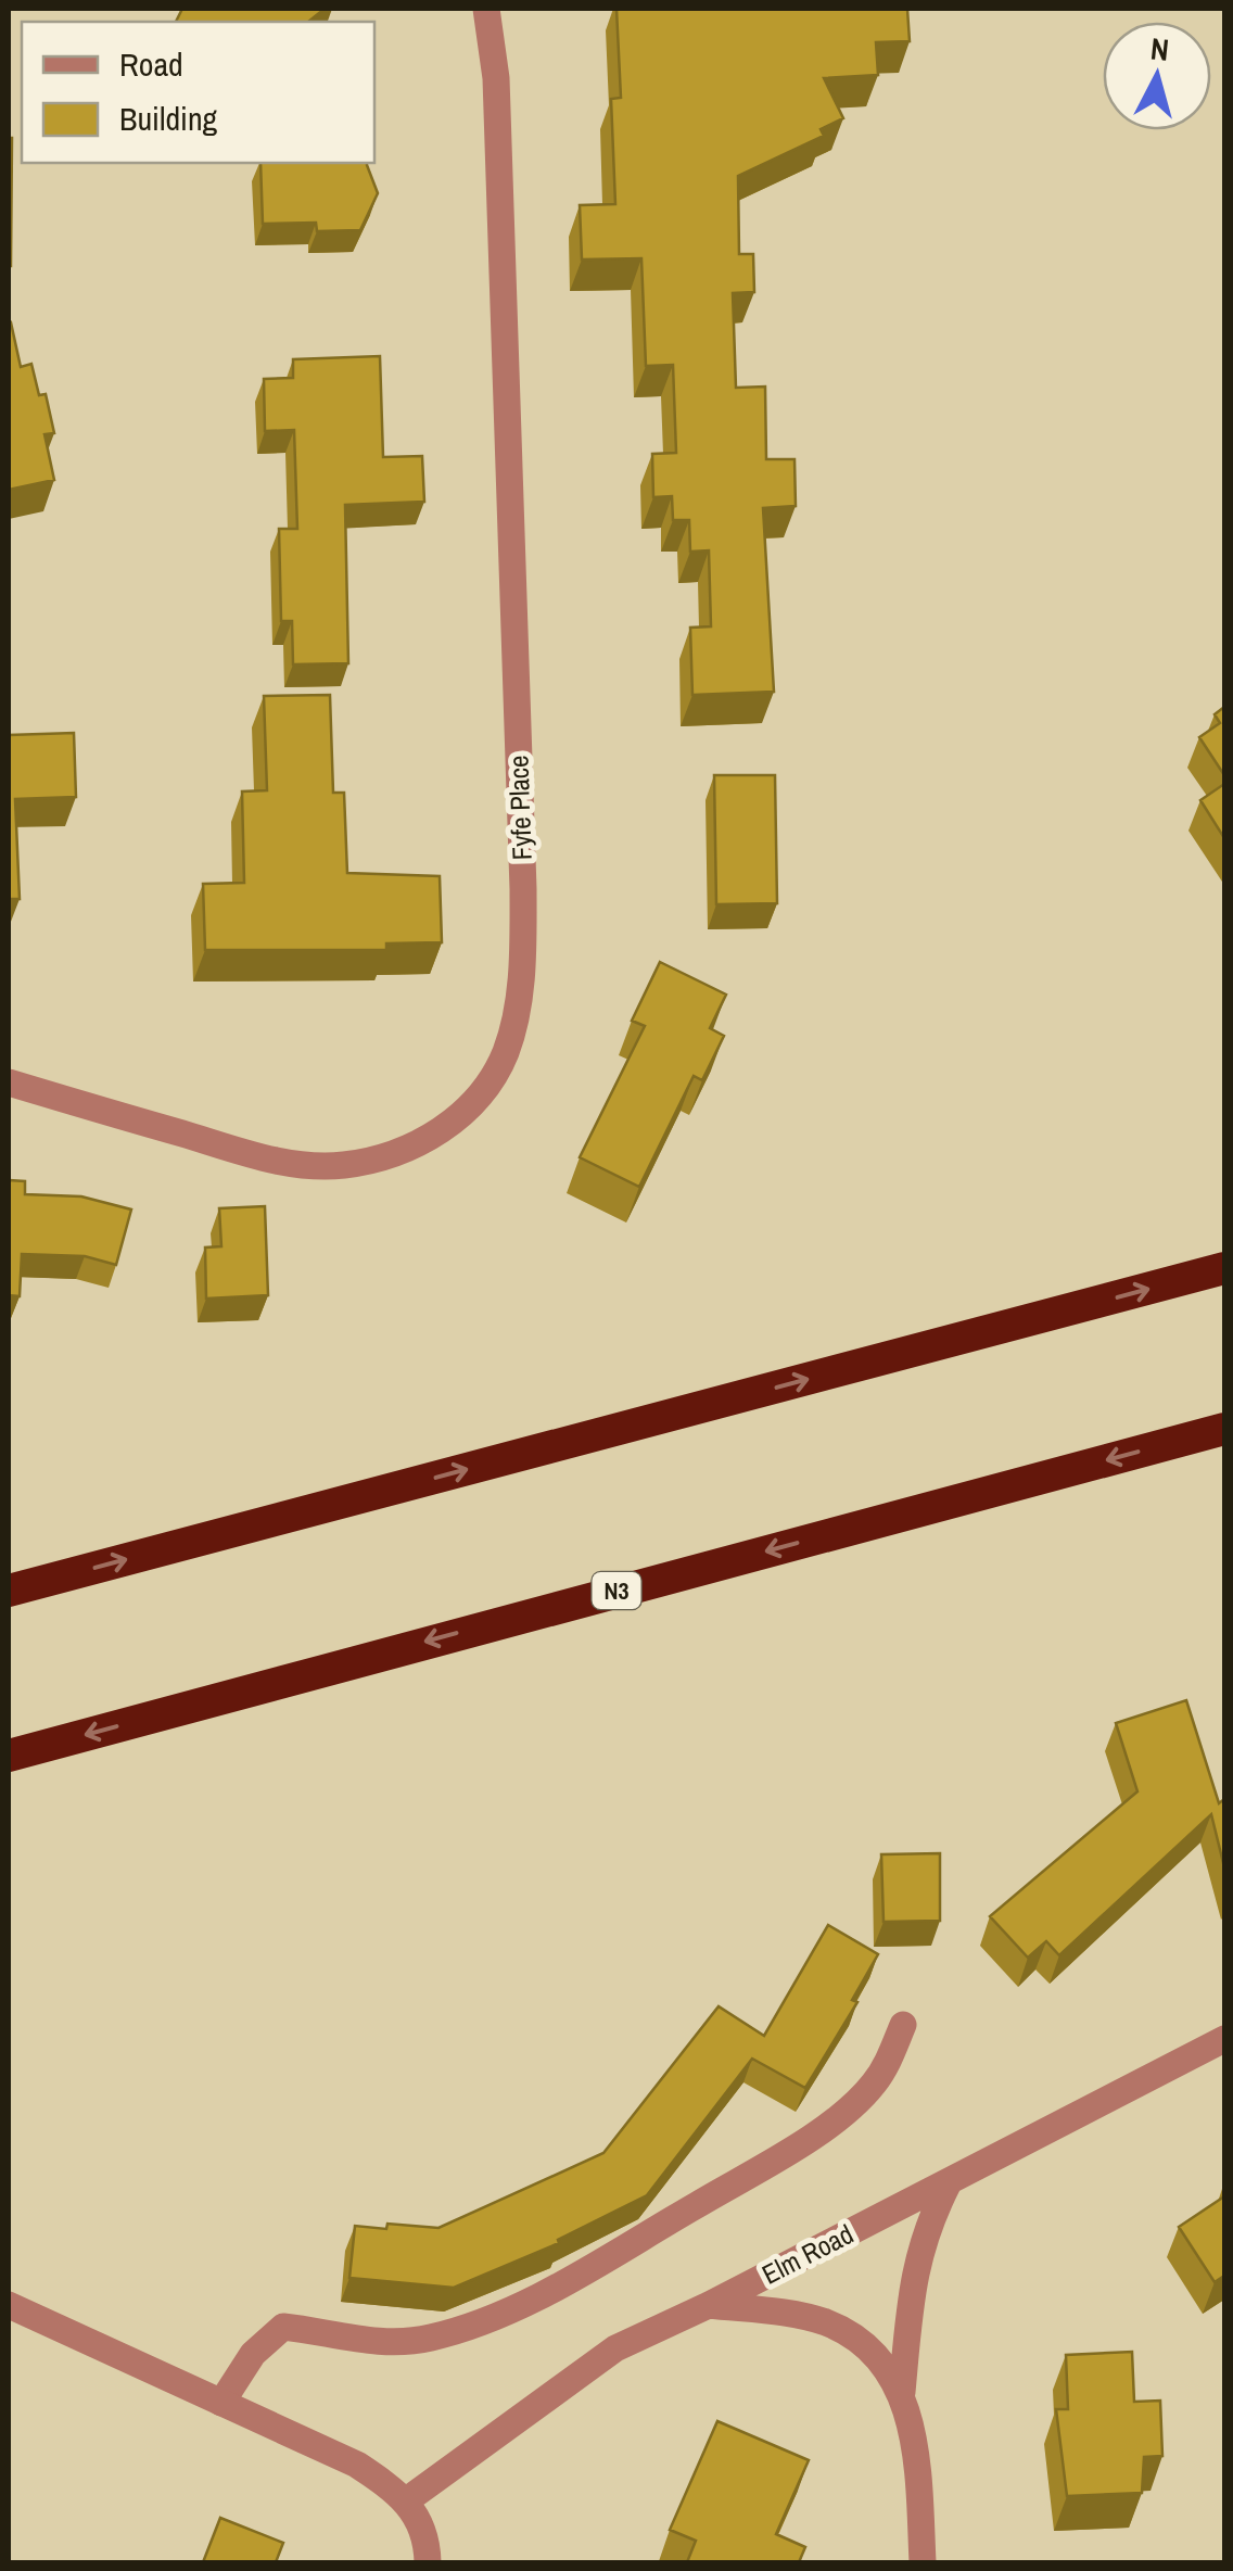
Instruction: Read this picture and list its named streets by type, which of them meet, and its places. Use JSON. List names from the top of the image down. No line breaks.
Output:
{"streets":{"highway":["N3"],"street":["Fyfe Place","Elm Road"]},"legend":["Road","Building"],"north":"top"}
